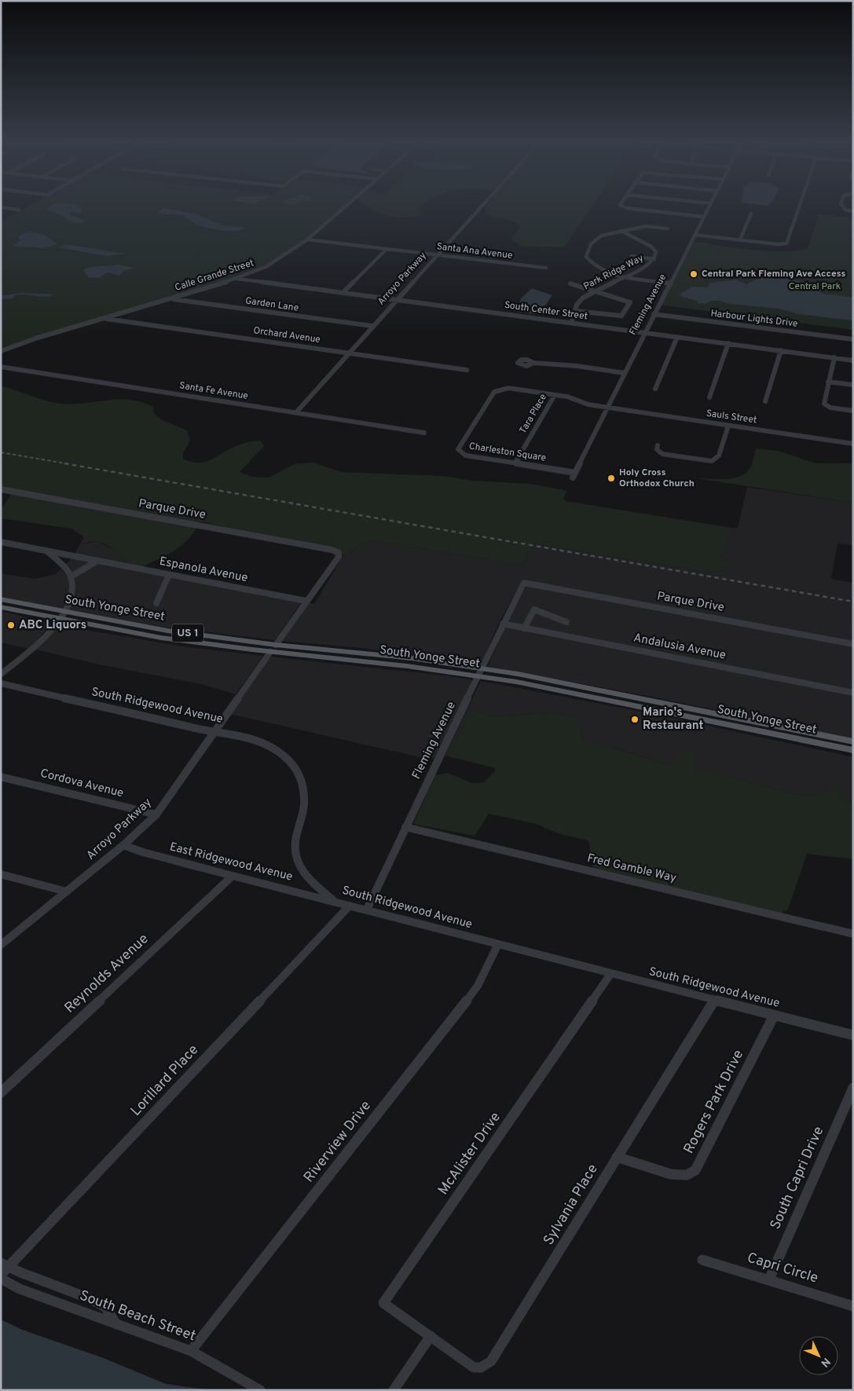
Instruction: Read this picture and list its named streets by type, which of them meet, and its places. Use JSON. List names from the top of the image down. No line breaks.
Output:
{"streets":{"main road":["South Yonge Street","US 1"],"street":["Santa Ana Avenue","Park Ridge Way","Calle Grande Street","Arroyo Parkway","Garden Lane","Fleming Avenue","South Center Street","Harbour Lights Drive","Orchard Avenue","Santa Fe Avenue","Tara Place","Sauls Street","Charleston Square","Parque Drive","Espanola Avenue","Andalusia Avenue","South Ridgewood Avenue","Cordova Avenue","East Ridgewood Avenue","Fred Gamble Way","Reynolds Avenue","Lorillard Place","Rogers Park Drive","Riverview Drive","McAlister Drive","South Capri Drive","Sylvania Place","Capri Circle","South Beach Street"]},"crossings":[["Santa Ana Avenue","Calle Grande Street"],["Santa Ana Avenue","Arroyo Parkway"],["Park Ridge Way","South Center Street"],["Calle Grande Street","Garden Lane"],["Calle Grande Street","South Center Street"],["Calle Grande Street","Orchard Avenue"],["Arroyo Parkway","Garden Lane"],["Arroyo Parkway","South Center Street"],["Arroyo Parkway","Orchard Avenue"],["Arroyo Parkway","Santa Fe Avenue"],["Arroyo Parkway","South Yonge Street"],["Arroyo Parkway","South Ridgewood Avenue"],["Arroyo Parkway","Cordova Avenue"],["Arroyo Parkway","East Ridgewood Avenue"],["Fleming Avenue","South Center Street"],["Fleming Avenue","Harbour Lights Drive"],["Fleming Avenue","Sauls Street"],["Fleming Avenue","Charleston Square"],["Fleming Avenue","Parque Drive"],["Fleming Avenue","South Yonge Street"],["Fleming Avenue","Andalusia Avenue"],["Fleming Avenue","South Ridgewood Avenue"],["Fleming Avenue","Fred Gamble Way"],["Tara Place","Charleston Square"],["Sauls Street","Charleston Square"],["Parque Drive","Espanola Avenue"],["South Ridgewood Avenue","East Ridgewood Avenue"],["South Ridgewood Avenue","Lorillard Place"],["South Ridgewood Avenue","Rogers Park Drive"],["South Ridgewood Avenue","Riverview Drive"],["South Ridgewood Avenue","McAlister Drive"],["South Ridgewood Avenue","Sylvania Place"],["East Ridgewood Avenue","Reynolds Avenue"],["Rogers Park Drive","Sylvania Place"],["Riverview Drive","South Beach Street"],["McAlister Drive","Sylvania Place"],["South Capri Drive","Capri Circle"]],"parks":["Central Park"],"places":["Central Park Fleming Ave Access","Holy Cross Orthodox Church","ABC Liquors","Mario's Restaurant"],"north":"bottom right"}
